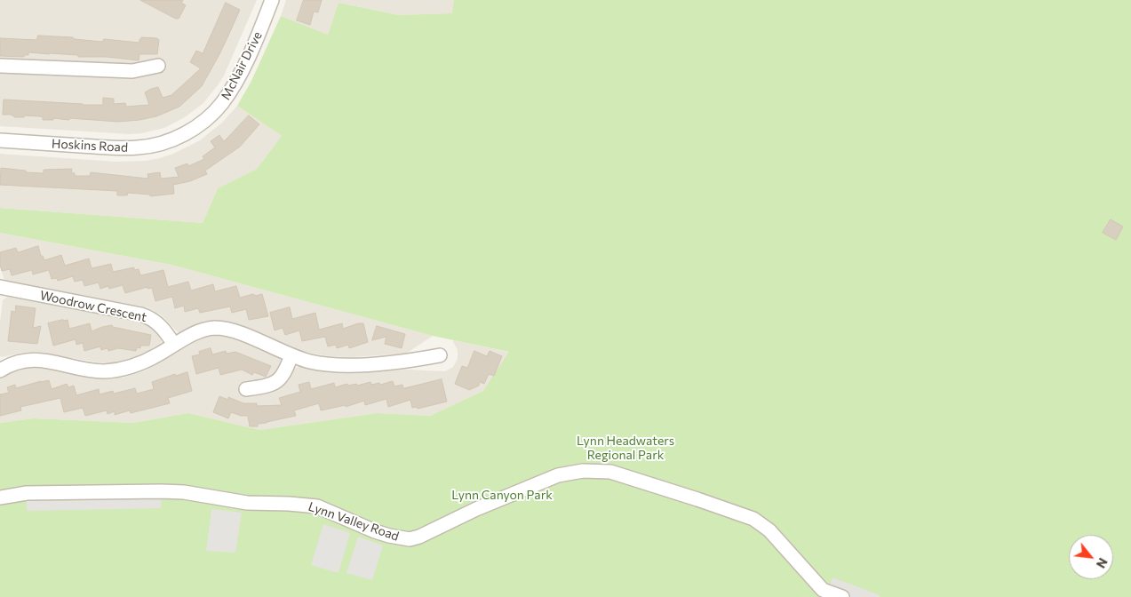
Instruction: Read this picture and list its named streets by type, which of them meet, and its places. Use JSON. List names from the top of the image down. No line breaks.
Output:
{"streets":{"street":["McNair Drive","Hoskins Road","Woodrow Crescent","Lynn Valley Road"]},"crossings":[["McNair Drive","Hoskins Road"]],"parks":["Lynn Headwaters Regional Park","Lynn Canyon Park"],"north":"bottom right"}
